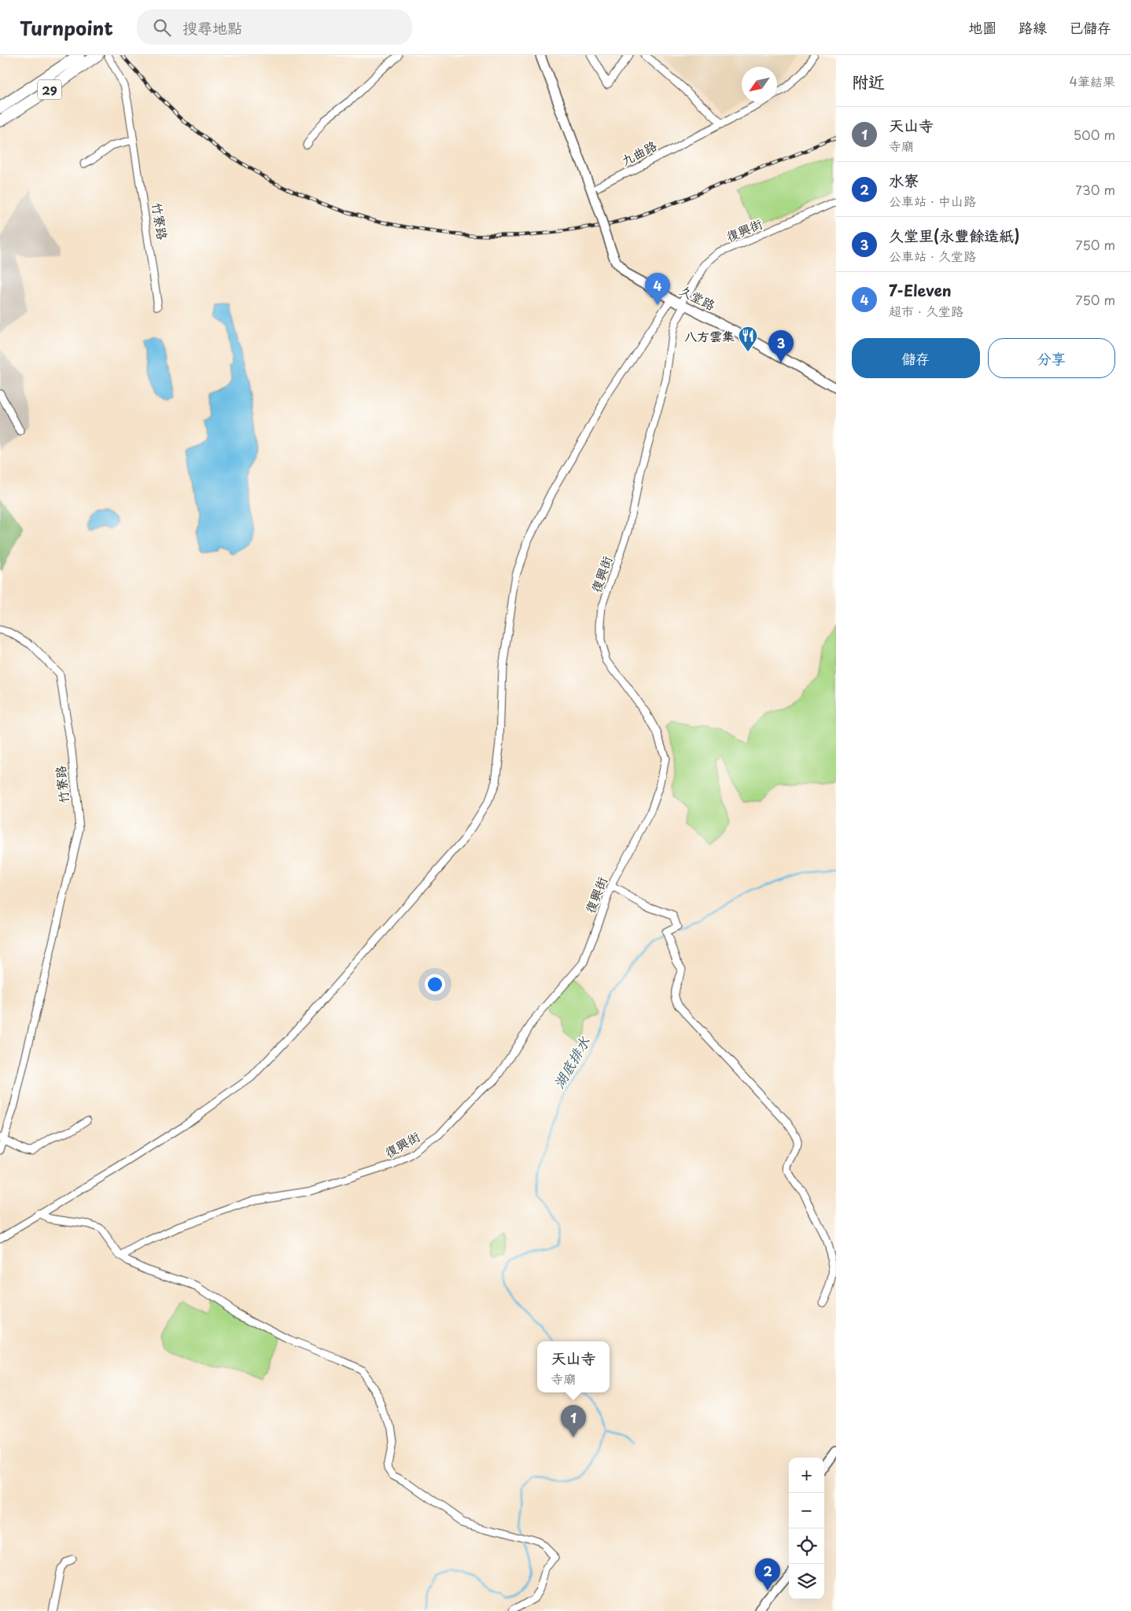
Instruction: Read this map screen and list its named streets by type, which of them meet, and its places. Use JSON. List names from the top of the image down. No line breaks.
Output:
{"streets":{"main road":["29"],"street":["九曲路","竹寮路","復興街","久堂路"]},"crossings":[["九曲路","久堂路"],["復興街","久堂路"]],"water":["湖底排水"],"places":{"restaurant":["八方雲集"]},"north":"bottom left","page":{"header":"Turnpoint","search":"搜尋地點","nav":["地圖","路線","已儲存"],"heading":["附近","4筆結果"],"list":[{"mark":"1","name":"天山寺","note":"寺廟","value":"500 m"},{"mark":"2","name":"水寮","note":"公車站 · 中山路","value":"730 m"},{"mark":"3","name":"久堂里(永豐餘造紙)","note":"公車站 · 久堂路","value":"750 m"},{"mark":"4","name":"7-Eleven","note":"超市 · 久堂路","value":"750 m"}],"pins":["4","3","1","2"],"buttons":["儲存","分享"],"popup":["天山寺","寺廟"],"map_buttons":["+","−"]}}
